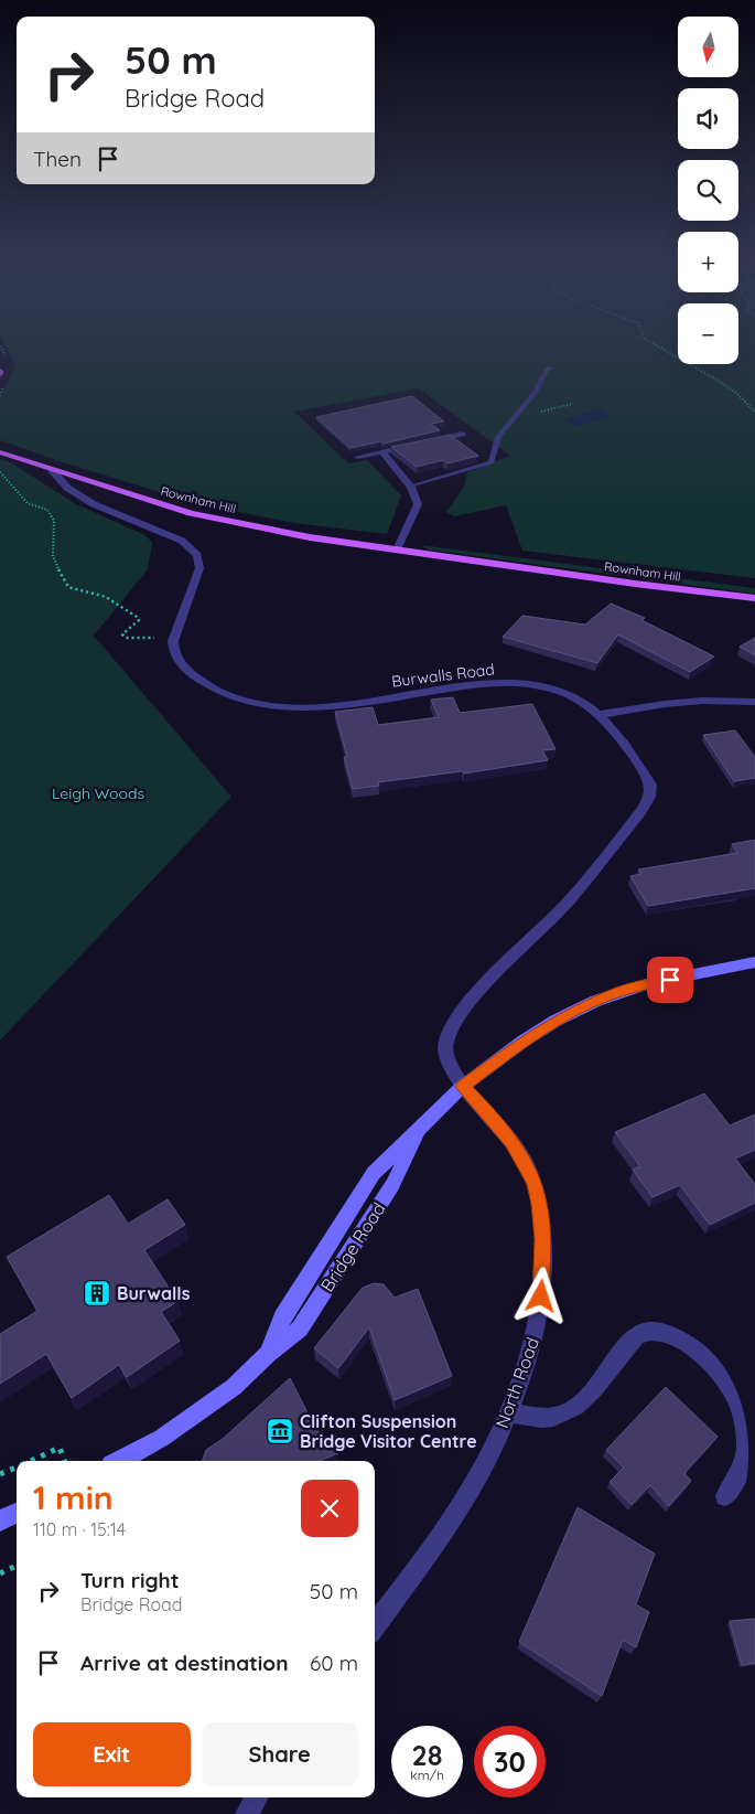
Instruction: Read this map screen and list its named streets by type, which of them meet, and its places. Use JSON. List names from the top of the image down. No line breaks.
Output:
{"streets":{"main road":["Rownham Hill","Bridge Road"],"street":["Burwalls Road","North Road"]},"crossings":[["Burwalls Road","Bridge Road"],["Burwalls Road","North Road"],["Bridge Road","North Road"]],"parks":["Leigh Woods"],"places":{"building":["Burwalls"],"museum":["Clifton Suspension Bridge Visitor Centre"]},"north":"bottom","page":{"map_buttons":["+","−"],"turn":["50 m","Bridge Road"],"then":"Then","heading":["1 min","110 m · 15:14"],"list":[{"name":"Turn right","note":"Bridge Road","value":"50 m"},{"name":"Arrive at destination","value":"60 m"}],"buttons":["Exit","Share"],"speed":"28 km/h","limit":"30"}}
